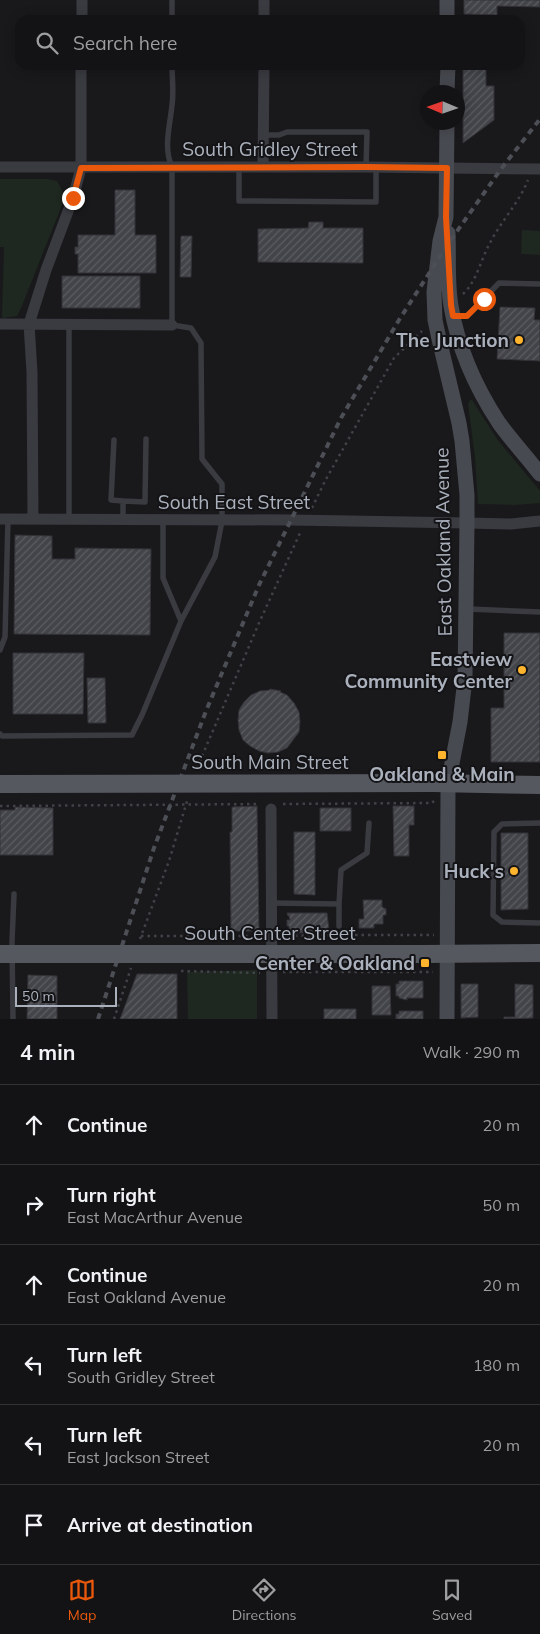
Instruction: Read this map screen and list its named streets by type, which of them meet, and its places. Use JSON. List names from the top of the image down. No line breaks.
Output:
{"streets":{"main road":["East Oakland Avenue","South Main Street","South Center Street"],"street":["South Gridley Street","South East Street"]},"crossings":[["South Gridley Street","East Oakland Avenue"],["South East Street","East Oakland Avenue"],["East Oakland Avenue","South Main Street"],["East Oakland Avenue","South Center Street"]],"places":{"other":["The Junction","Eastview Community Center","Huck's"],"transit":["Oakland & Main","Center & Oakland"]},"scale_bar":"50 m","north":"left","page":{"search":"Search here","scale":"50 m","heading":["4 min","Walk · 290 m"],"list":[["Continue","20 m"],["Turn right","East MacArthur Avenue","50 m"],["Continue","East Oakland Avenue","20 m"],["Turn left","South Gridley Street","180 m"],["Turn left","East Jackson Street","20 m"],"Arrive at destination"],"nav":["Map","Directions","Saved"]}}
